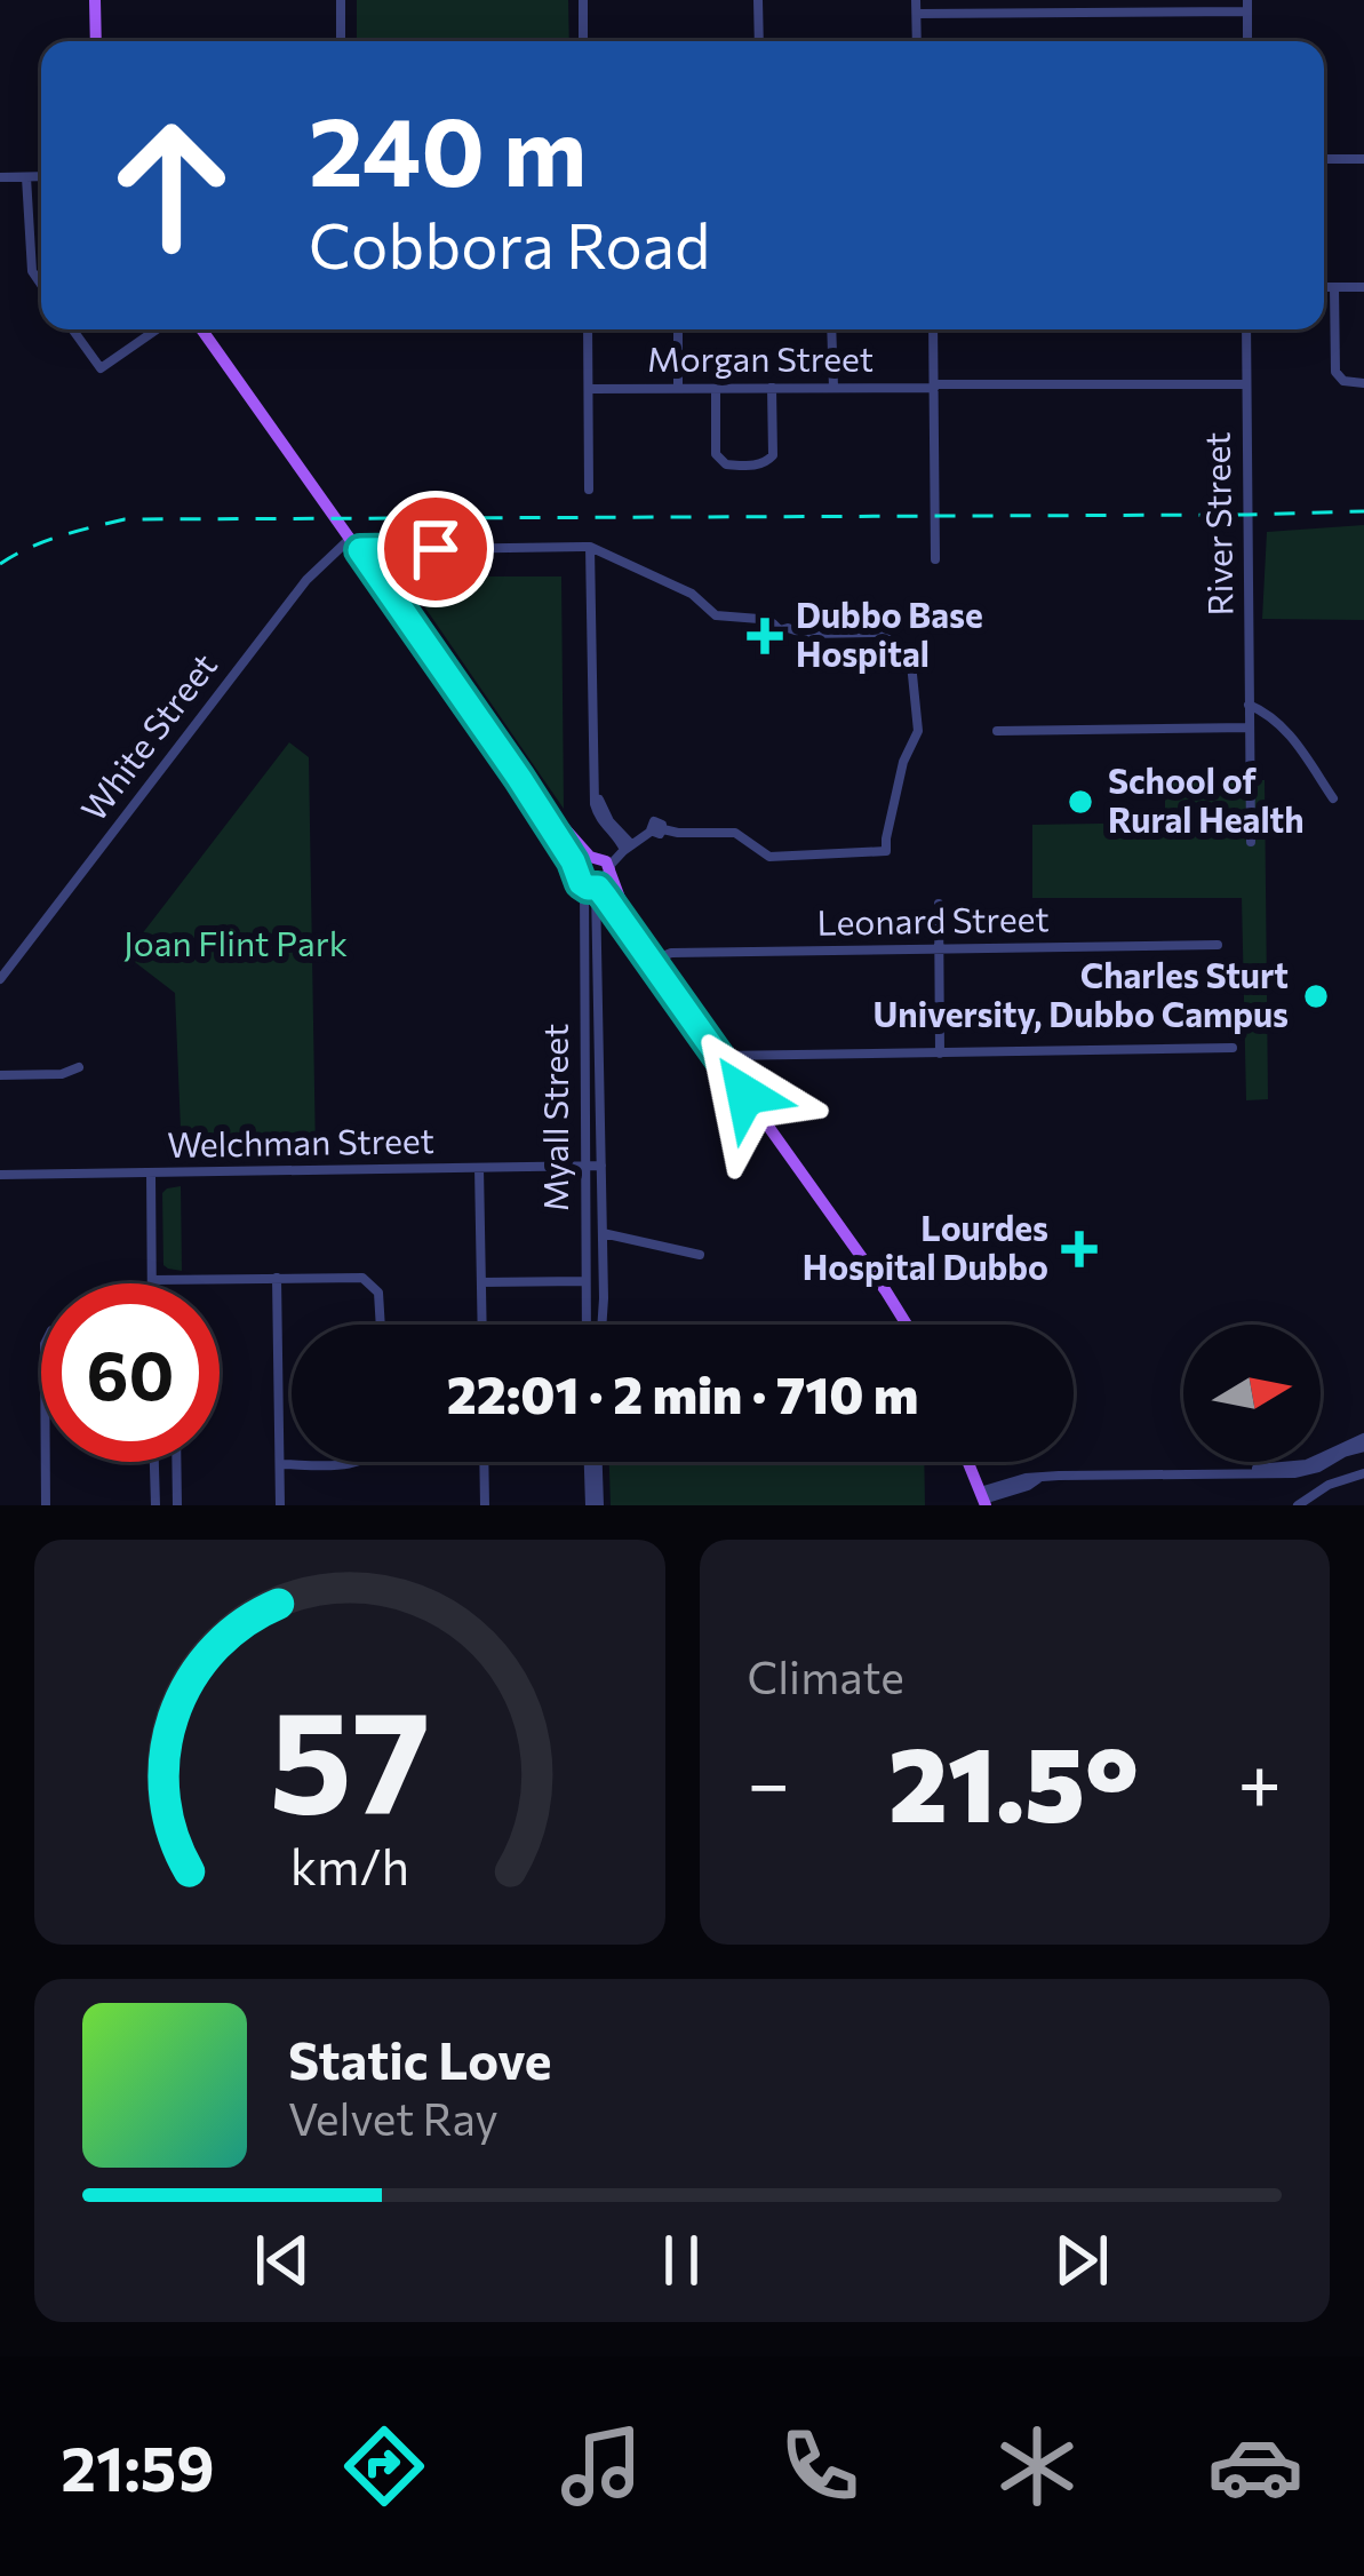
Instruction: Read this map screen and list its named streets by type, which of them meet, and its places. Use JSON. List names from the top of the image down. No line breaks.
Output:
{"streets":{"street":["Morgan Street","River Street","White Street","Leonard Street","Myall Street","Welchman Street"]},"crossings":[["Morgan Street","River Street"],["Myall Street","Welchman Street"]],"parks":["Joan Flint Park"],"places":{"health":["Dubbo Base Hospital","Lourdes Hospital Dubbo"],"other":["School of Rural Health","Charles Sturt University, Dubbo Campus"]},"north":"right","page":{"turn":["240 m","Cobbora Road"],"limit":"60","trip":"22:01 · 2 min · 710 m","tile":"Climate","heat":["−","21.5°","+"],"song":["Static Love","Velvet Ray"],"tabs":"21:59","gauge":["57","km/h"]}}
